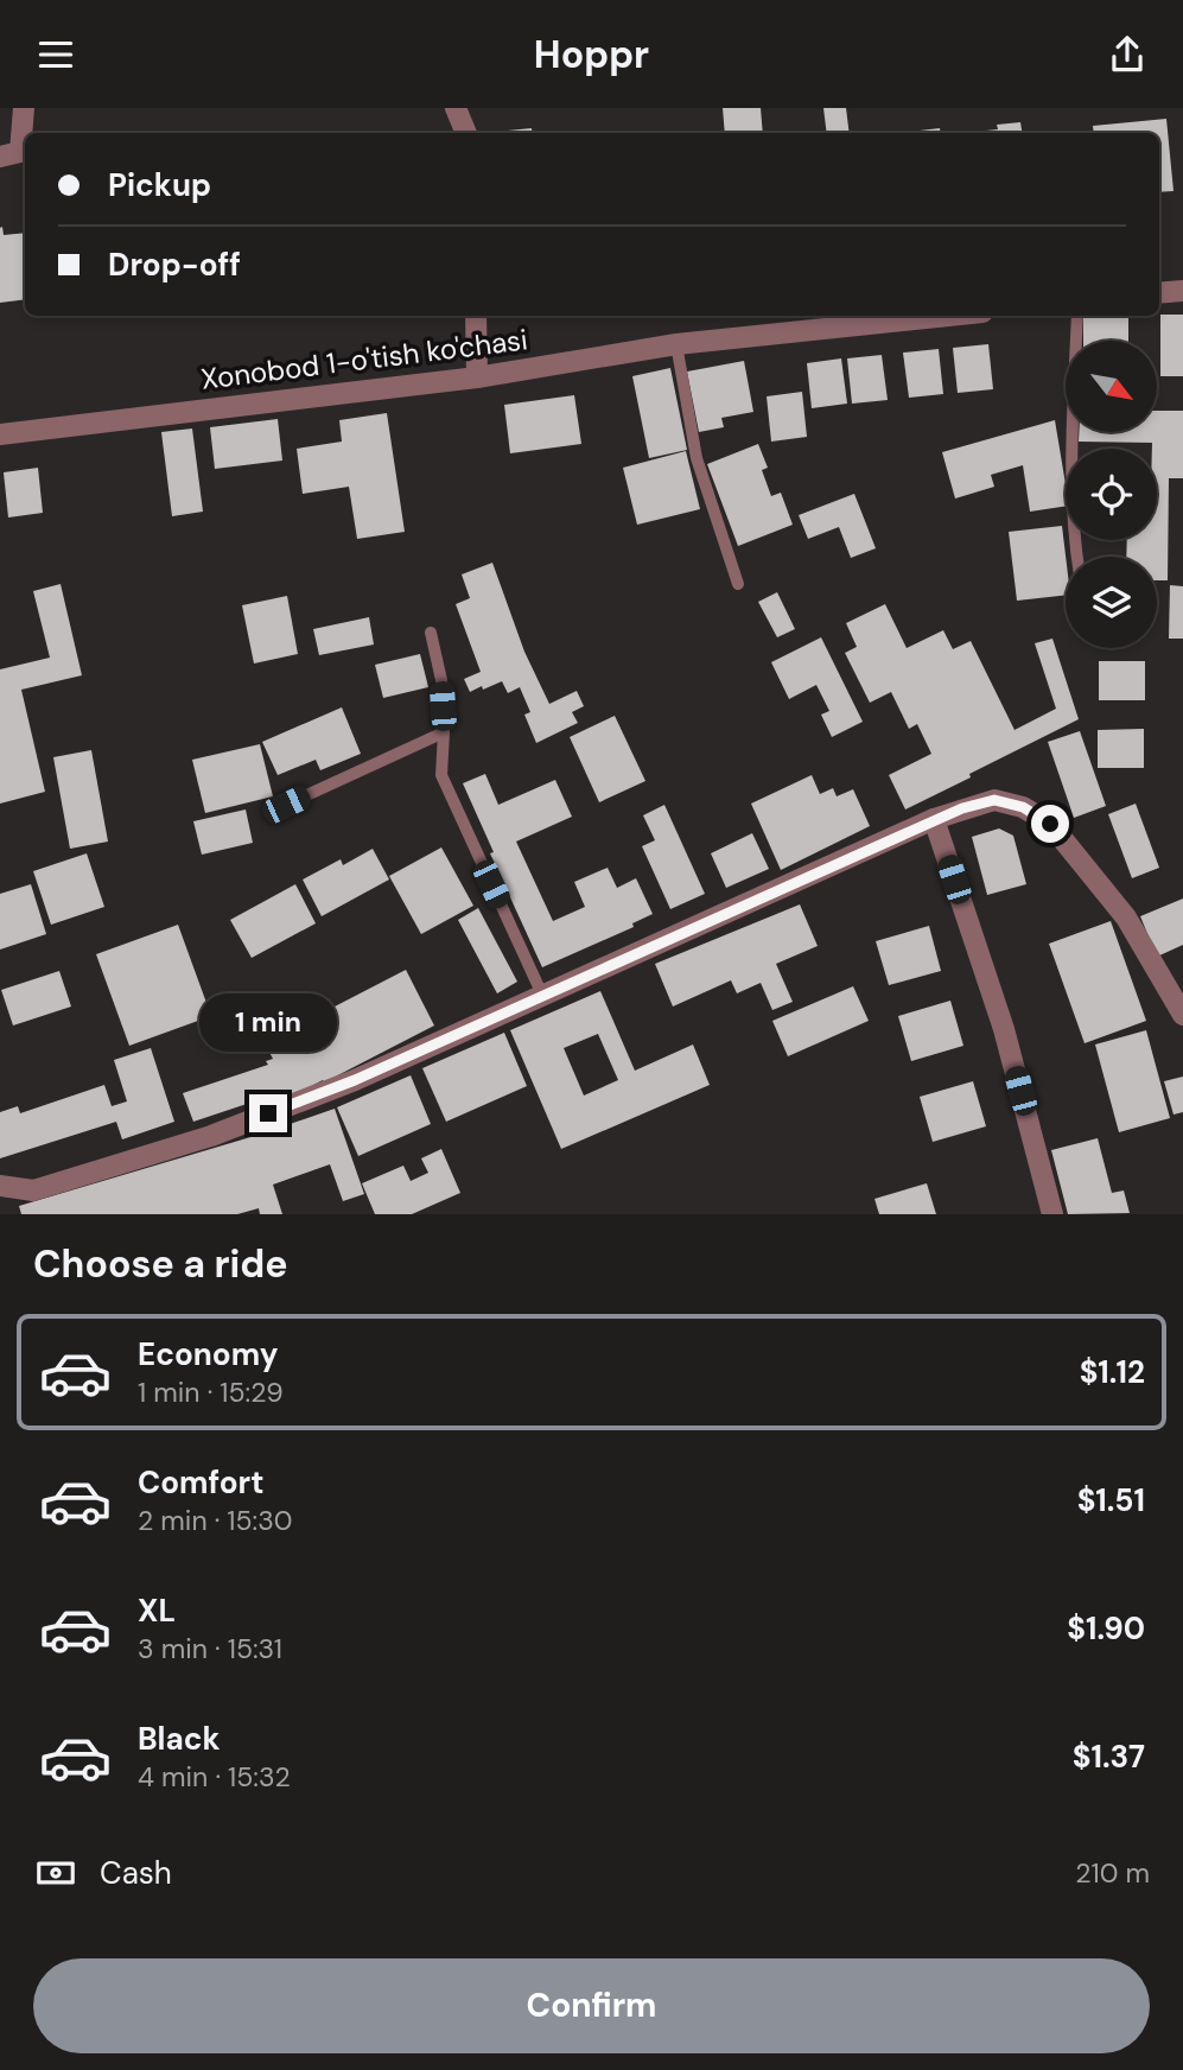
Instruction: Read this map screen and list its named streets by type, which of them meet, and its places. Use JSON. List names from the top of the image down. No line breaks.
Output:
{"streets":{"street":["Xonobod 1-o'tish ko'chasi"]},"north":"bottom right","page":{"header":"Hoppr","banner":["Pickup","Drop-off"],"bubble":"1 min","heading":"Choose a ride","list":[{"name":"Economy","note":"1 min · 15:29","value":"$1.12"},{"name":"Comfort","note":"2 min · 15:30","value":"$1.51"},{"name":"XL","note":"3 min · 15:31","value":"$1.90"},{"name":"Black","note":"4 min · 15:32","value":"$1.37"}],"pay":["Cash","210 m"],"buttons":"Confirm"}}
